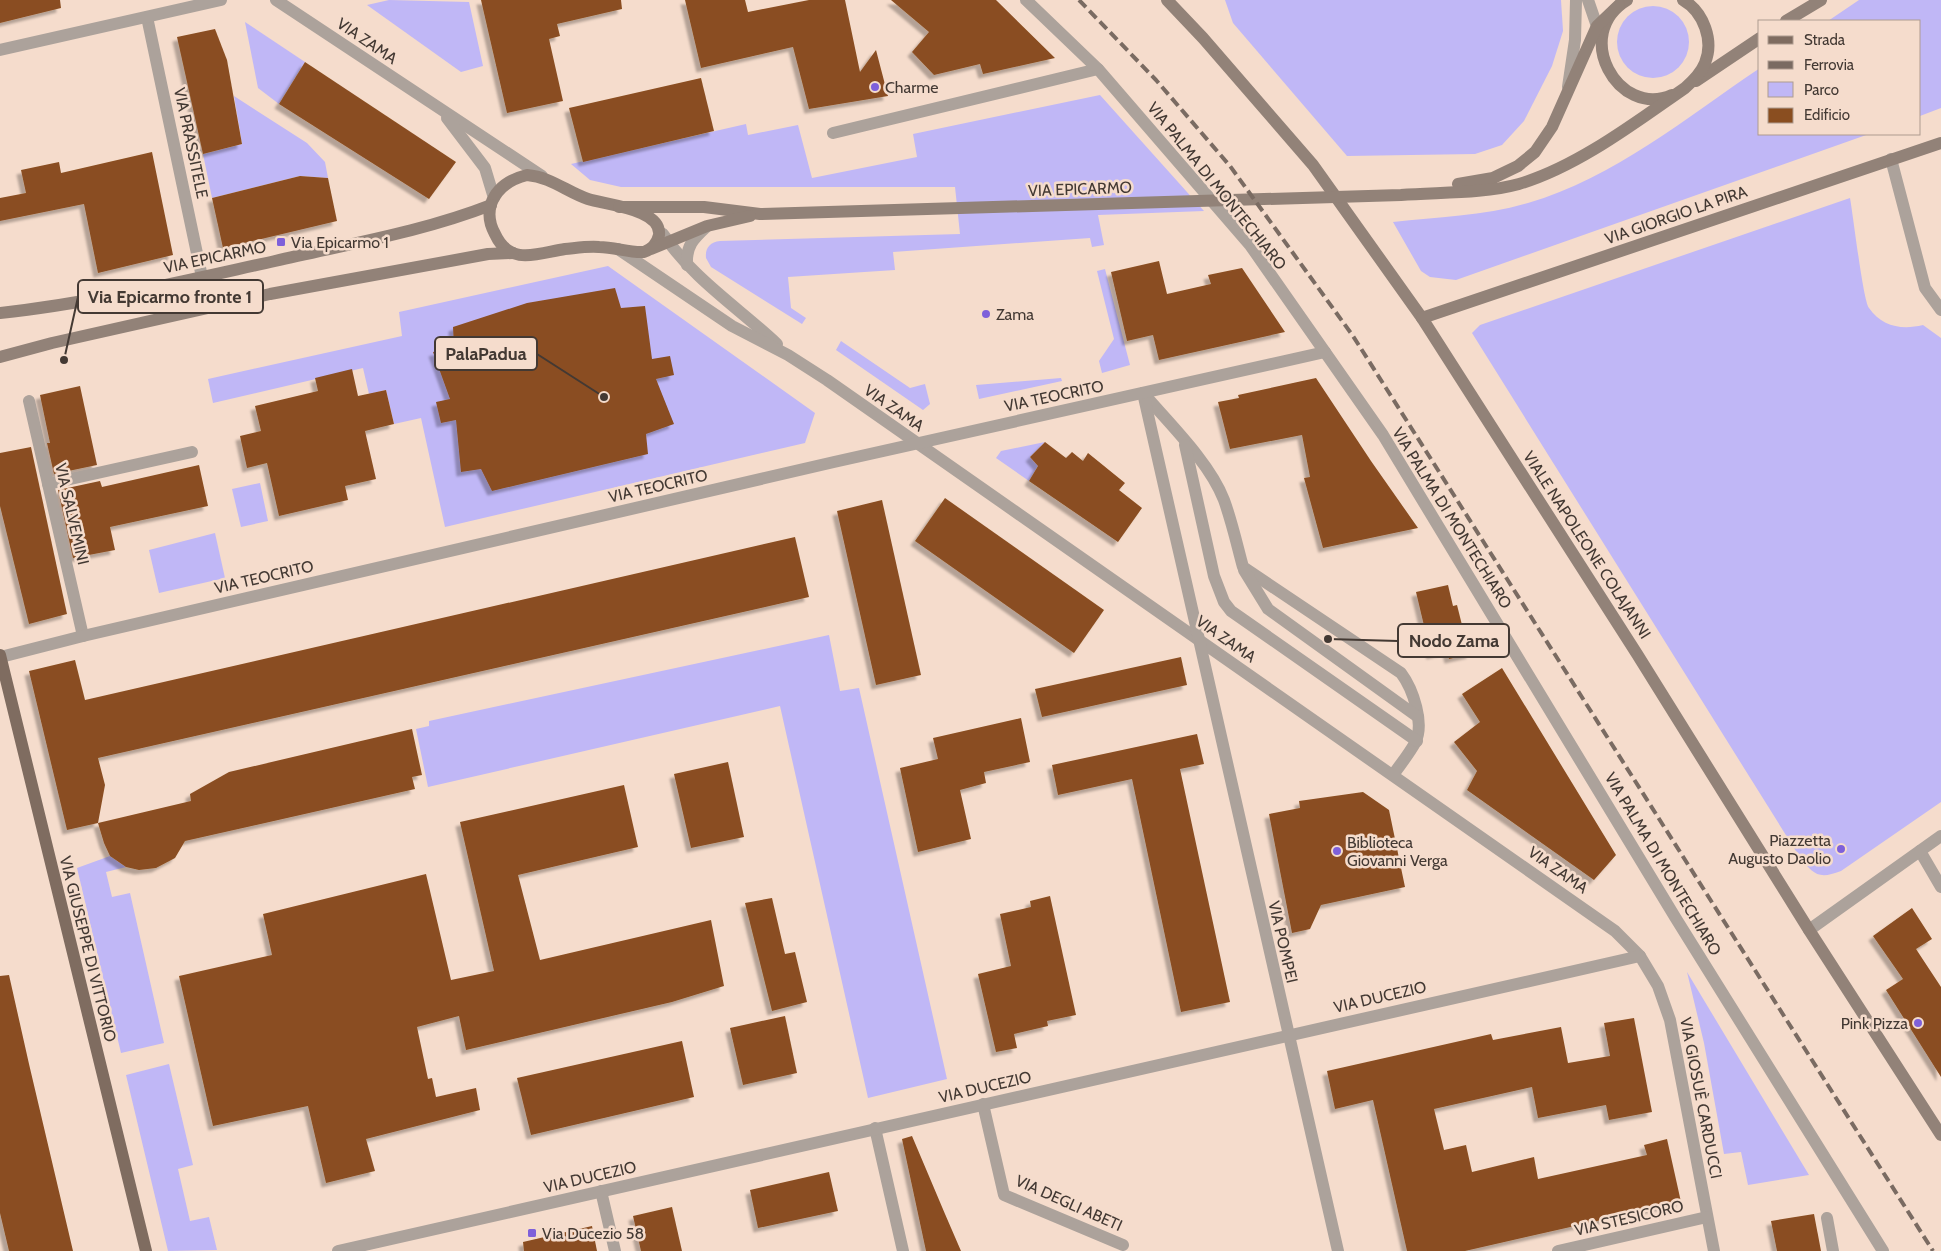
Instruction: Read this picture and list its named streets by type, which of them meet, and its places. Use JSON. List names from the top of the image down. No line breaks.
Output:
{"streets":{"main road":["VIA EPICARMO","VIA GIORGIO LA PIRA","VIALE NAPOLEONE COLAJANNI","VIA GIUSEPPE DI VITTORIO"],"street":["VIA ZAMA","VIA PRASSITELE","VIA PALMA DI MONTECHIARO","VIA TEOCRITO","VIA SALVEMINI","VIA POMPEI","VIA DUCEZIO","VIA GIOSUÈ CARDUCCI","VIA DEGLI ABETI","VIA STESICORO"]},"crossings":[["VIA ZAMA","VIA TEOCRITO"],["VIA ZAMA","VIA POMPEI"],["VIA ZAMA","VIA DUCEZIO"],["VIA ZAMA","VIA GIOSUÈ CARDUCCI"],["VIA PRASSITELE","VIA EPICARMO"],["VIA PALMA DI MONTECHIARO","VIA TEOCRITO"],["VIA GIORGIO LA PIRA","VIALE NAPOLEONE COLAJANNI"],["VIA TEOCRITO","VIA SALVEMINI"],["VIA TEOCRITO","VIA POMPEI"],["VIA TEOCRITO","VIA GIUSEPPE DI VITTORIO"],["VIA POMPEI","VIA DUCEZIO"],["VIA DUCEZIO","VIA GIOSUÈ CARDUCCI"],["VIA DUCEZIO","VIA DEGLI ABETI"],["VIA GIOSUÈ CARDUCCI","VIA STESICORO"]],"places":{"other":["Charme","Zama","Via Epicarmo fronte 1","PalaPadua","Nodo Zama","Piazzetta Augusto Daolio","Biblioteca Giovanni Verga","Pink Pizza"],"transit":["Via Epicarmo 1","Via Ducezio 58"]},"legend":["Strada","Ferrovia","Parco","Edificio"]}
